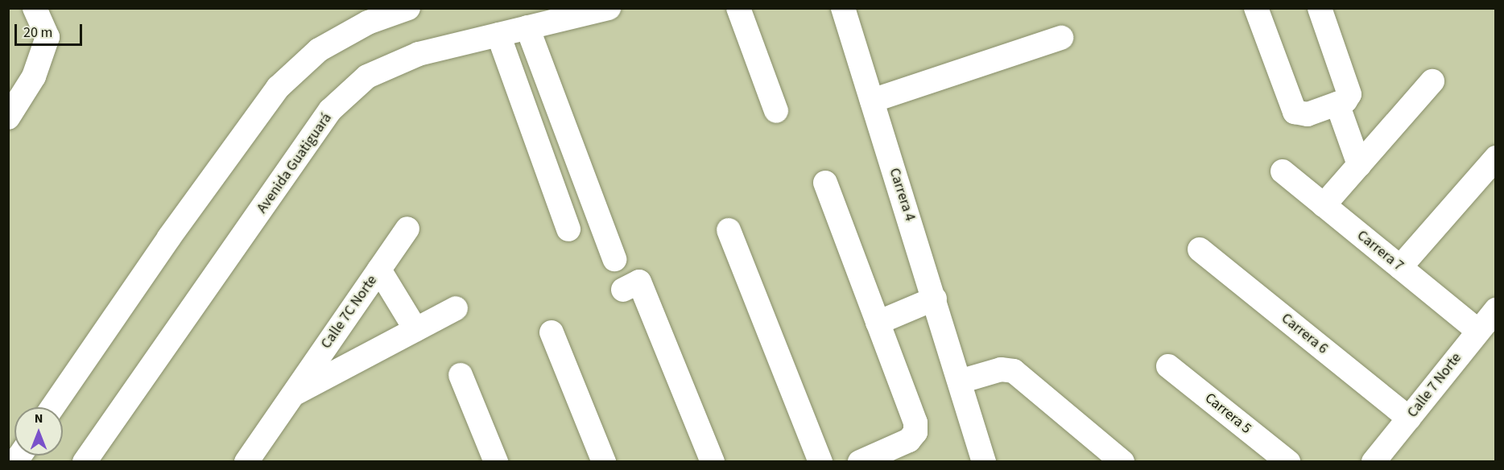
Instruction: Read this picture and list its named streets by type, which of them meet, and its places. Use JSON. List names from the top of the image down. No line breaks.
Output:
{"streets":{"street":["Avenida Guatiguará","Carrera 4","Carrera 7","Calle 7C Norte","Carrera 6","Calle 7 Norte","Carrera 5"]},"crossings":[["Carrera 7","Calle 7 Norte"],["Carrera 6","Calle 7 Norte"]],"scale_bar":"20 m","north":"top"}
